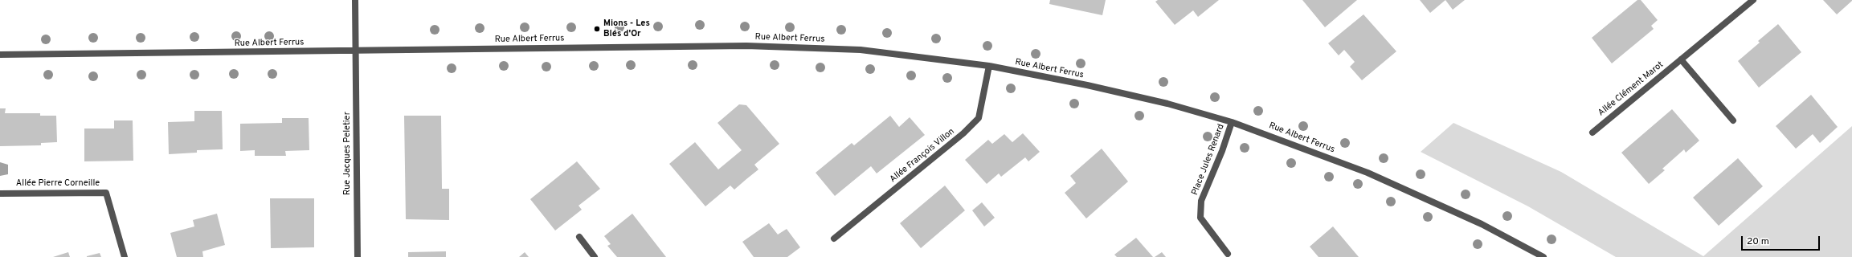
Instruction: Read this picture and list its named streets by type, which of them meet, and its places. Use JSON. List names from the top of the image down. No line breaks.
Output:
{"streets":{"street":["Rue Albert Ferrus","Allée Clément Marot","Rue Jacques Peletier","Allée François Villon","Place Jules Renard","Allée Pierre Corneille"]},"crossings":[["Rue Albert Ferrus","Rue Jacques Peletier"],["Rue Albert Ferrus","Allée François Villon"],["Rue Albert Ferrus","Place Jules Renard"]],"places":["Mions - Les Blés d'Or"],"scale_bar":"20 m"}
